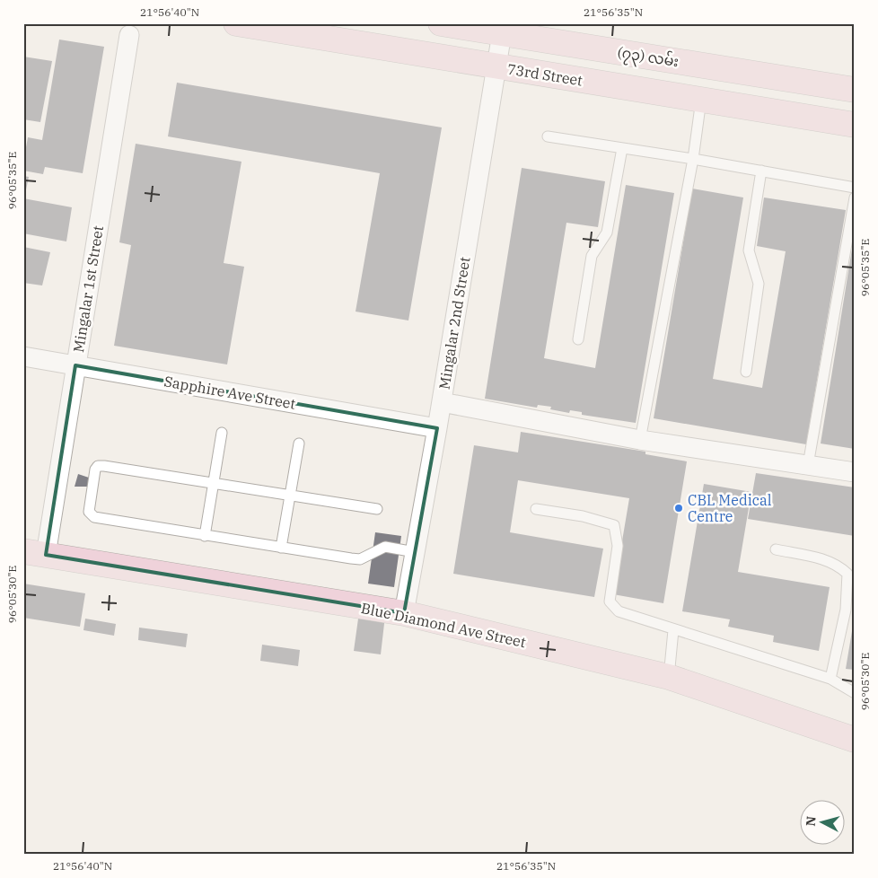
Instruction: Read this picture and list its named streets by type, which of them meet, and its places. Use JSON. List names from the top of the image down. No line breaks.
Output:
{"streets":{"main road":["(၇၃) လမ်း","73rd Street","Blue Diamond Ave Street"],"street":["Mingalar 1st Street","Mingalar 2nd Street","Sapphire Ave Street"]},"crossings":[["(၇၃) လမ်း","Mingalar 2nd Street"],["73rd Street","Mingalar 2nd Street"],["Mingalar 1st Street","Sapphire Ave Street"],["Mingalar 1st Street","Blue Diamond Ave Street"],["Mingalar 2nd Street","Sapphire Ave Street"],["Mingalar 2nd Street","Blue Diamond Ave Street"]],"places":["CBL Medical Centre"],"north":"left","coordinates":["21°56'40\"N","21°56'35\"N","96°05'35\"E","96°05'30\"E"]}
